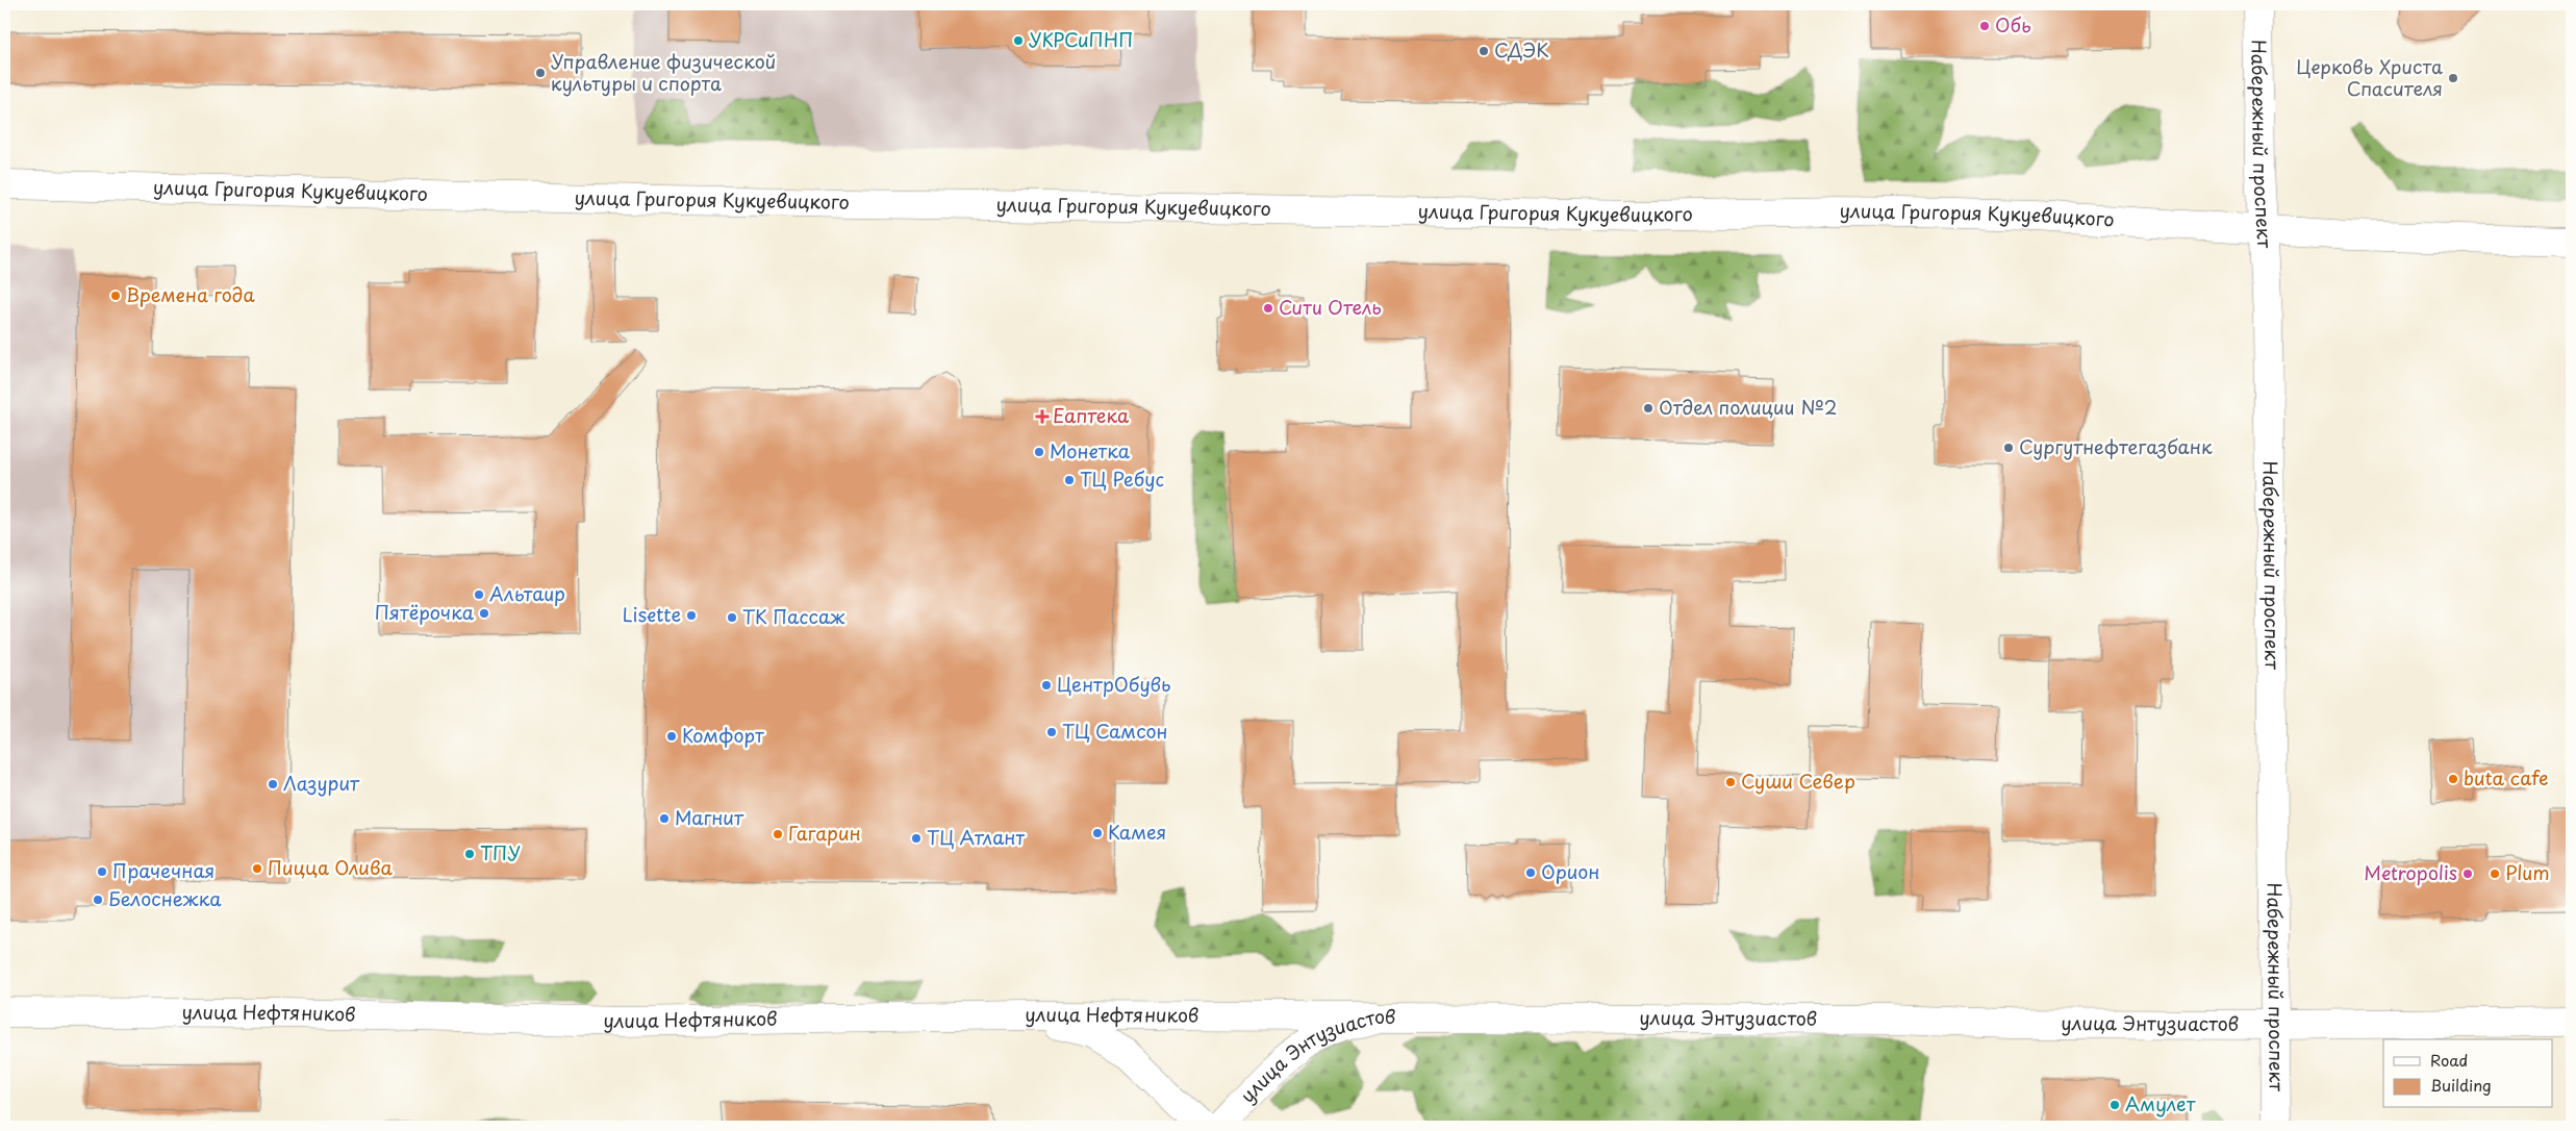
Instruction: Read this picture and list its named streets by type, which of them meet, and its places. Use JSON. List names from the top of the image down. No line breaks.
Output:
{"streets":{"street":["Набережный проспект","улица Григория Кукуевицкого","улица Нефтяников","улица Энтузиастов"]},"crossings":[["Набережный проспект","улица Григория Кукуевицкого"],["Набережный проспект","улица Энтузиастов"],["улица Нефтяников","улица Энтузиастов"]],"places":{"other":["Обь","УКРСиПНП","СДЭК","Управление физической культуры и спорта","Церковь Христа Спасителя","Времена года","Сити Отель","Отдел полиции №2","Сургутнефтегазбанк","Монетка","ТЦ Ребус","Альтаир","Пятёрочка","Lisette","ТК Пассаж","ЦентрОбувь","ТЦ Самсон","Комфорт","buta cafe","Суши Север","Лазурит","Магнит","Камея","Гагарин","ТЦ Атлант","ТПУ","Пицца Олива","Прачечная","Орион","Metropolis","Plum","Белоснежка","Амулет"],"health":["Еаптека"]},"legend":["Road","Building"]}
